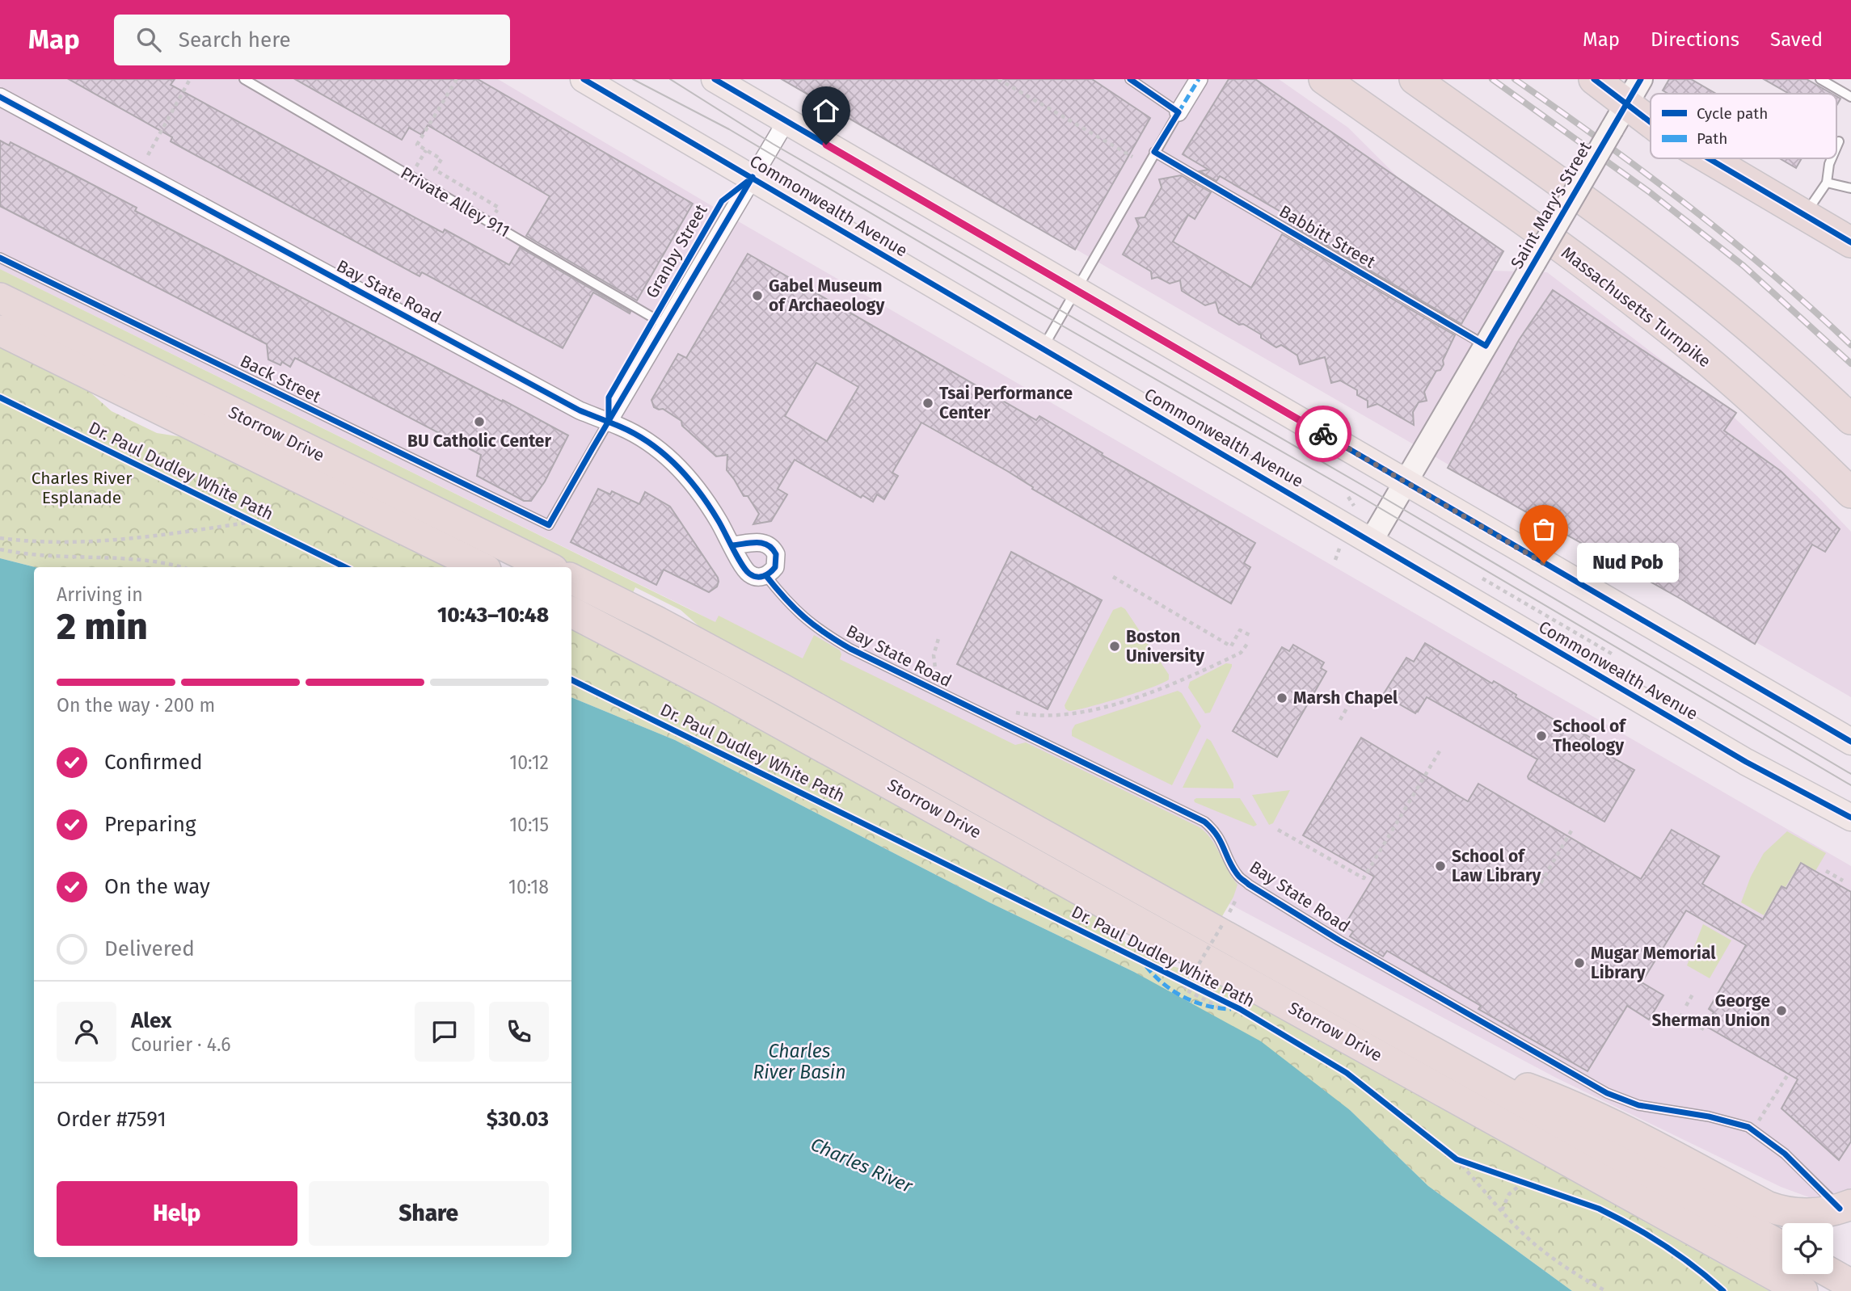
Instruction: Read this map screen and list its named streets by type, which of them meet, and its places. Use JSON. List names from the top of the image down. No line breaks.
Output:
{"streets":{"highway":["Massachusetts Turnpike","Storrow Drive"],"main road":["Commonwealth Avenue"],"street":["Saint Mary's Street","Granby Street","Bay State Road"],"lane":["Private Alley 911","Babbitt Street","Back Street"],"cycle path":["Dr. Paul Dudley White Path"]},"crossings":[["Private Alley 911","Granby Street"],["Saint Mary's Street","Commonwealth Avenue"],["Saint Mary's Street","Babbitt Street"],["Commonwealth Avenue","Granby Street"],["Granby Street","Bay State Road"],["Granby Street","Back Street"]],"water":["Charles River Basin","Charles River"],"parks":["Charles River Esplanade"],"places":["Gabel Museum of Archaeology","Tsai Performance Center","BU Catholic Center","Nud Pob","Boston University","Marsh Chapel","School of Theology","School of Law Library","Mugar Memorial Library","George Sherman Union"],"legend":["Cycle path","Path"],"page":{"header":"Map","search":"Search here","nav":["Map","Directions","Saved"],"bubble":"Nud Pob","heading":["2 min","Arriving in","10:43–10:48"],"panel":["Alex","Courier · 4.6","Order #7591","$30.03"],"bar":"On the way · 200 m","list":[["Confirmed","10:12"],["Preparing","10:15"],["On the way","10:18"],"Delivered"],"buttons":["Help","Share"]}}
